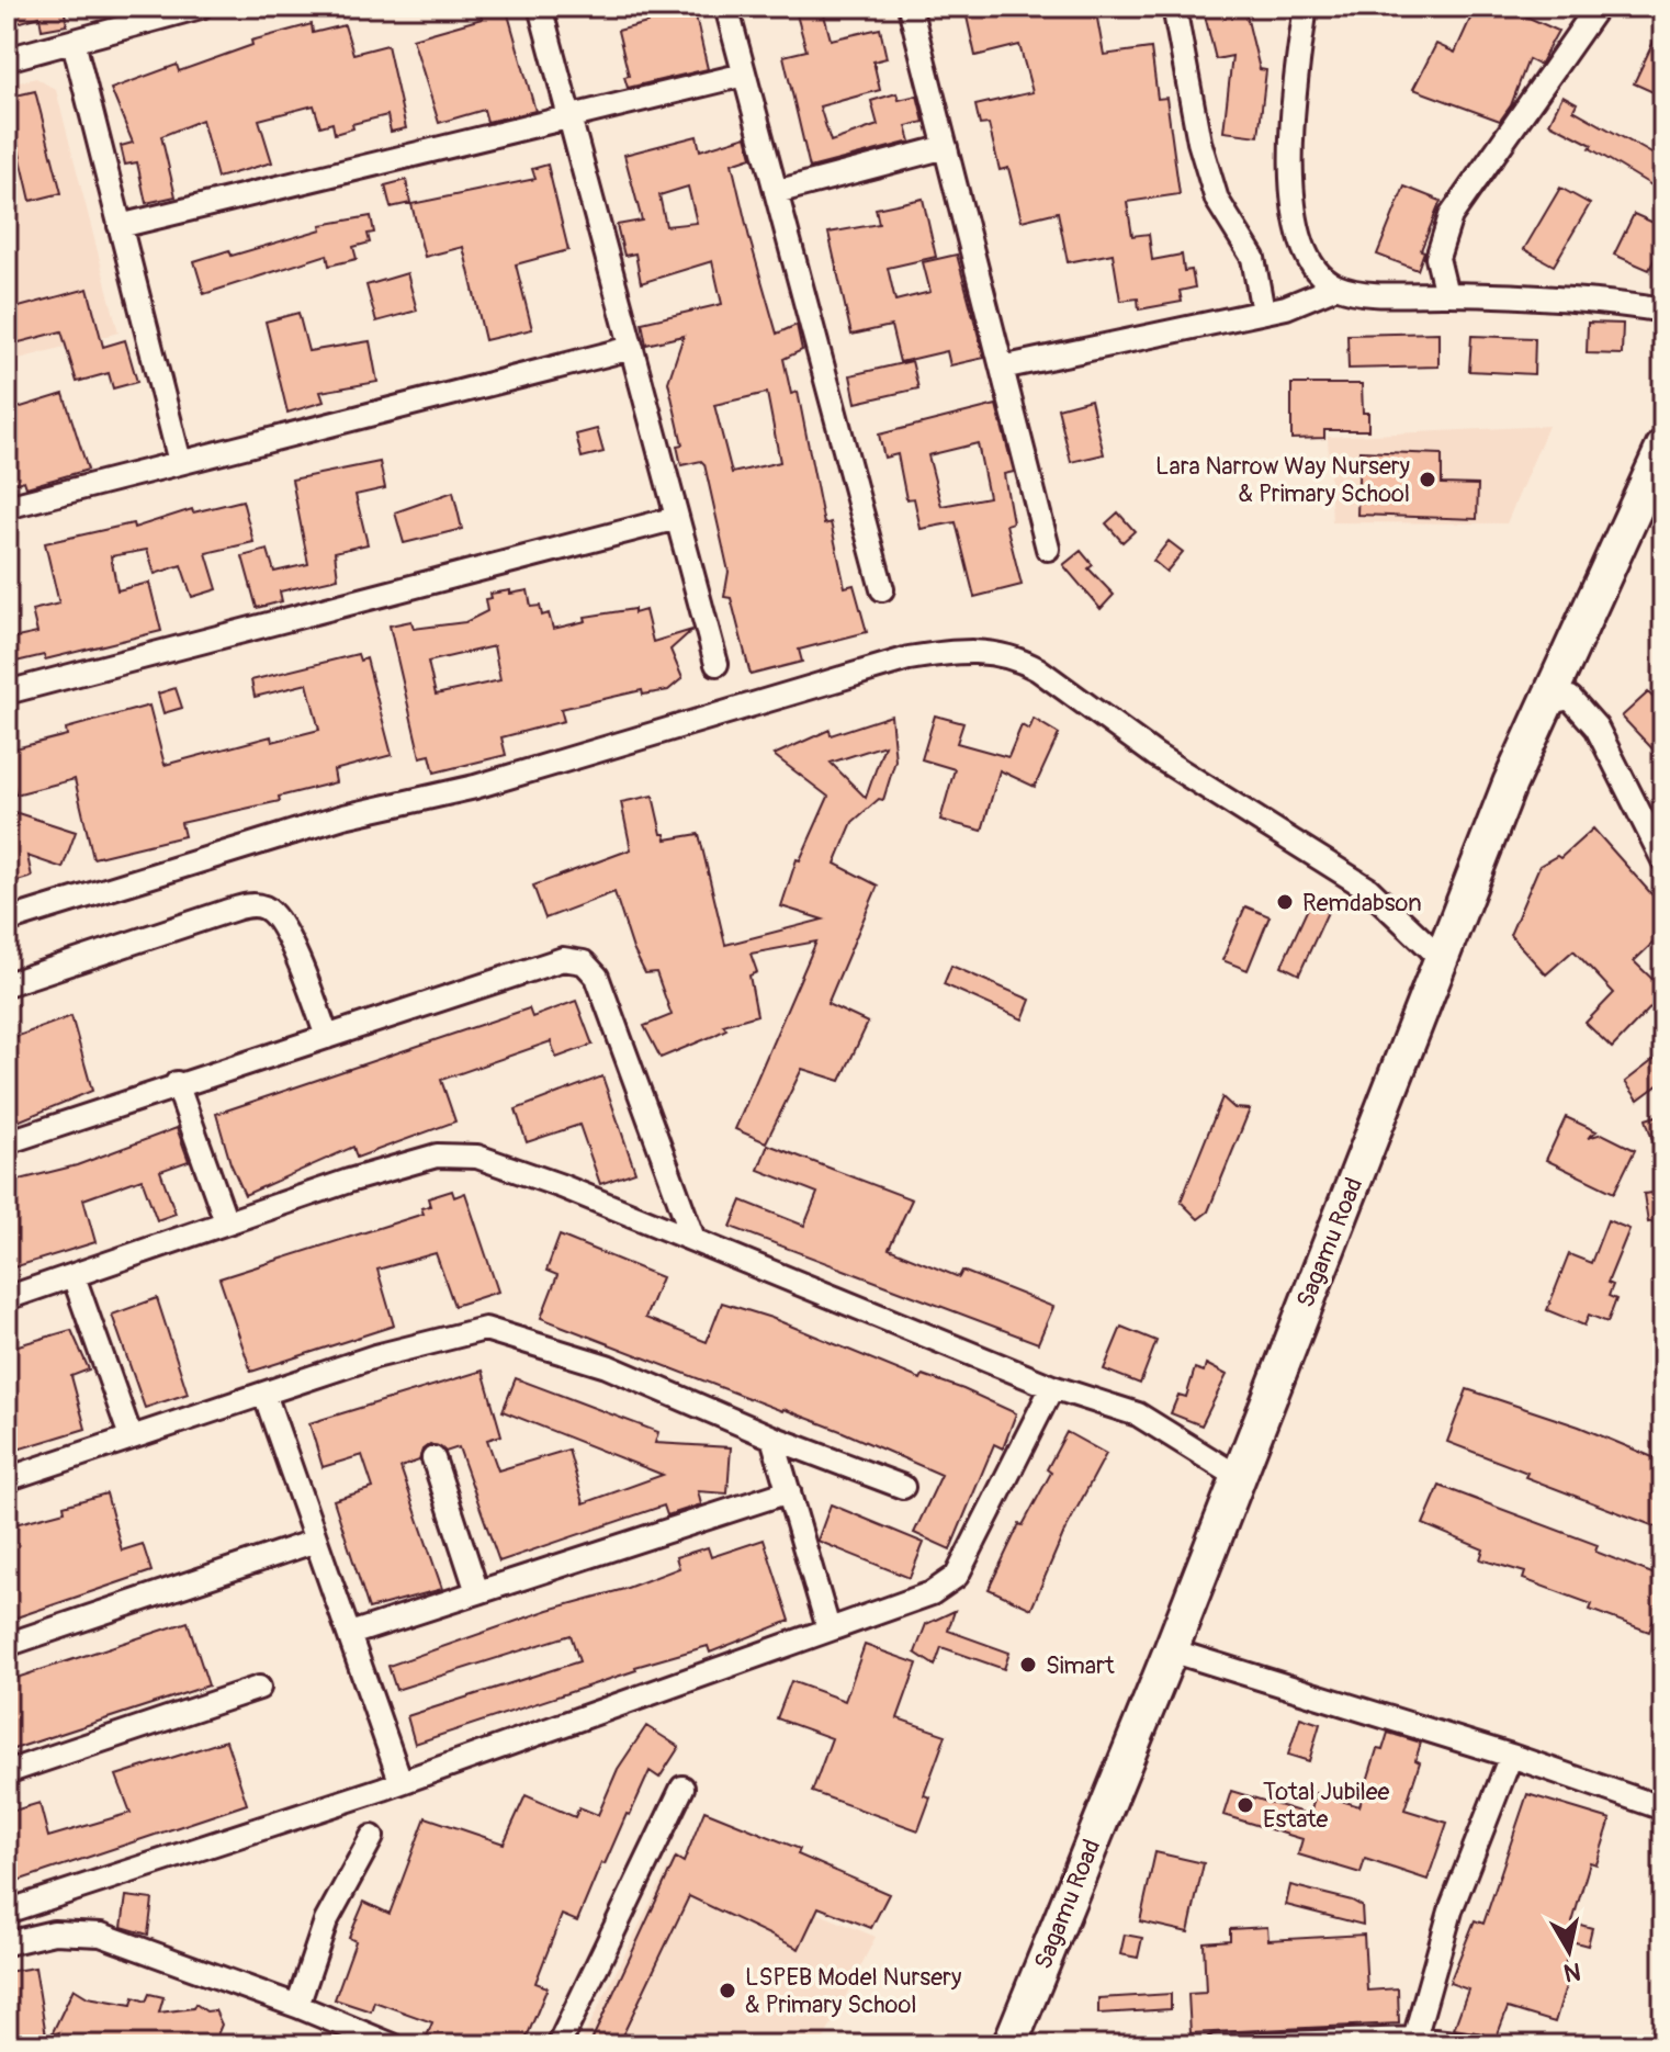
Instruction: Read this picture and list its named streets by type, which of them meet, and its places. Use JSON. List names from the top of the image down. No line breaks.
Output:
{"streets":{"highway":["Sagamu Road"]},"places":["Lara Narrow Way Nursery & Primary School","Remdabson","Simart","Total Jubilee Estate","LSPEB Model Nursery & Primary School"],"north":"bottom"}
